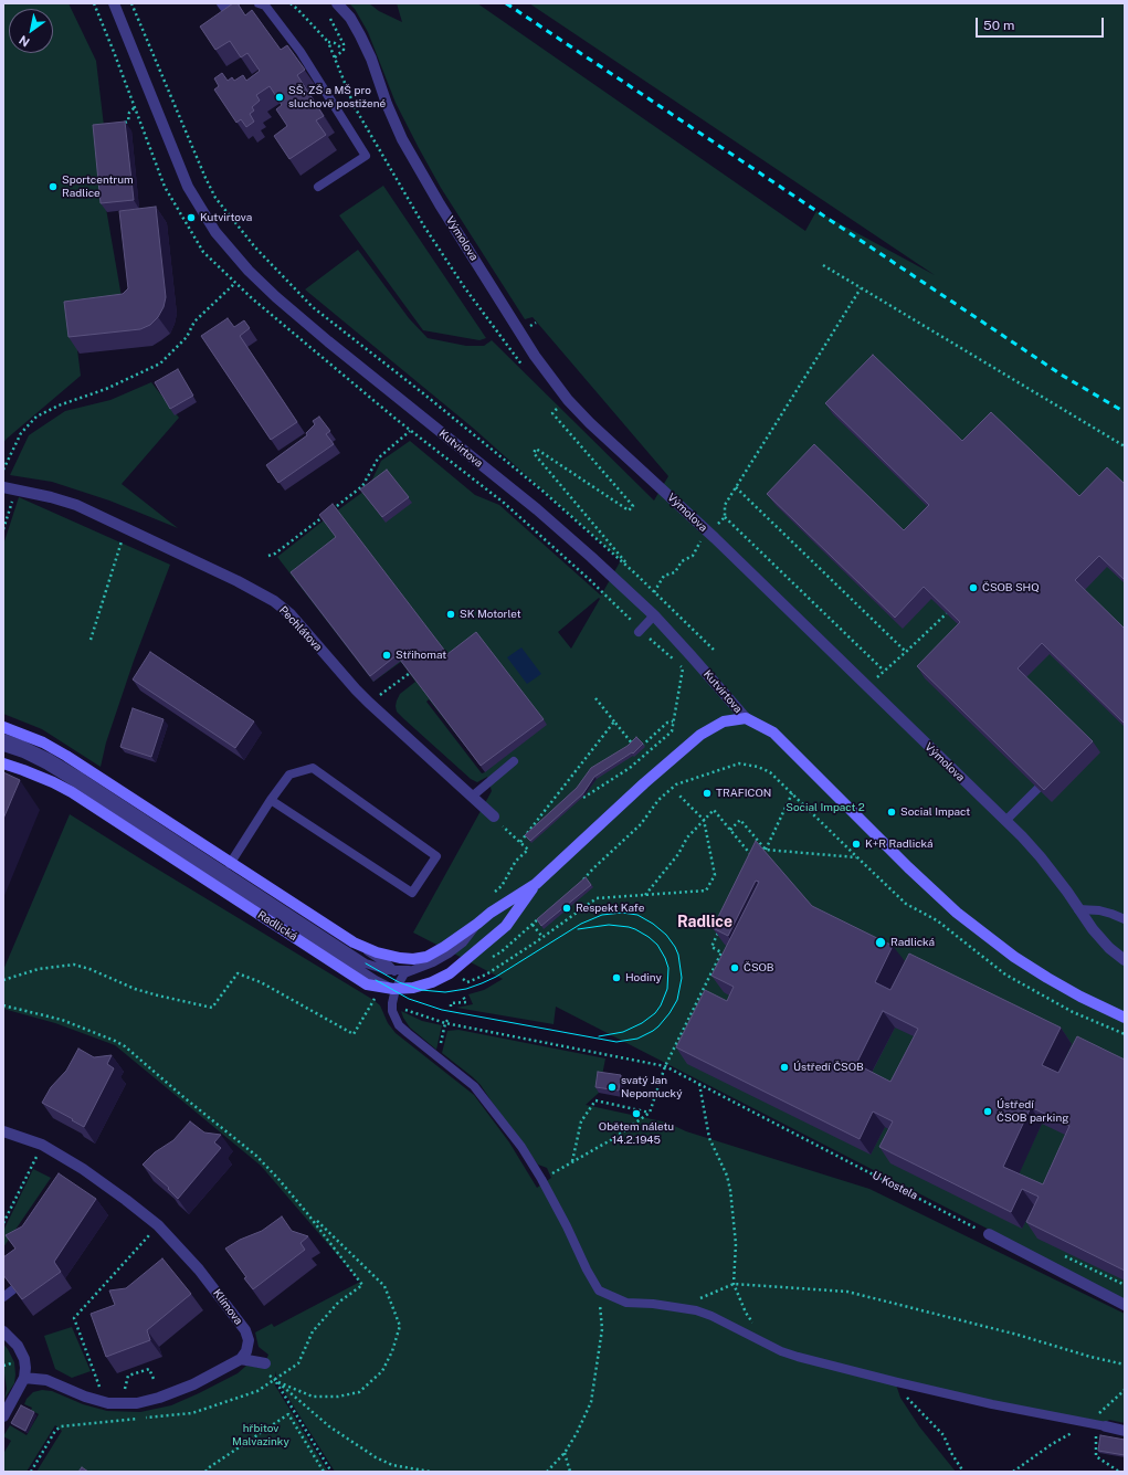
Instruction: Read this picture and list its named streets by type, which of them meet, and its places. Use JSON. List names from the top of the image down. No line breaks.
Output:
{"streets":{"main road":["Radlická"],"street":["Výmolova","Kutvirtova","Pechlátova","Klímova"],"path":["U Kostela"]},"crossings":[["Kutvirtova","Radlická"]],"districts":["Radlice"],"parks":["Social Impact 2","hřbitov Malvazinky"],"places":["SŠ, ZŠ a MŠ pro sluchově postižené","Sportcentrum Radlice","Kutvirtova","ČSOB SHQ","SK Motorlet","Střihomat","TRAFICON","Social Impact","K+R Radlická","Respekt Kafe","Radlická","ČSOB","Hodiny","Ústředí ČSOB","svatý Jan Nepomucký","Ústředí ČSOB parking","Obětem náletu 14.2.1945"],"scale_bar":"50 m","north":"bottom left"}
